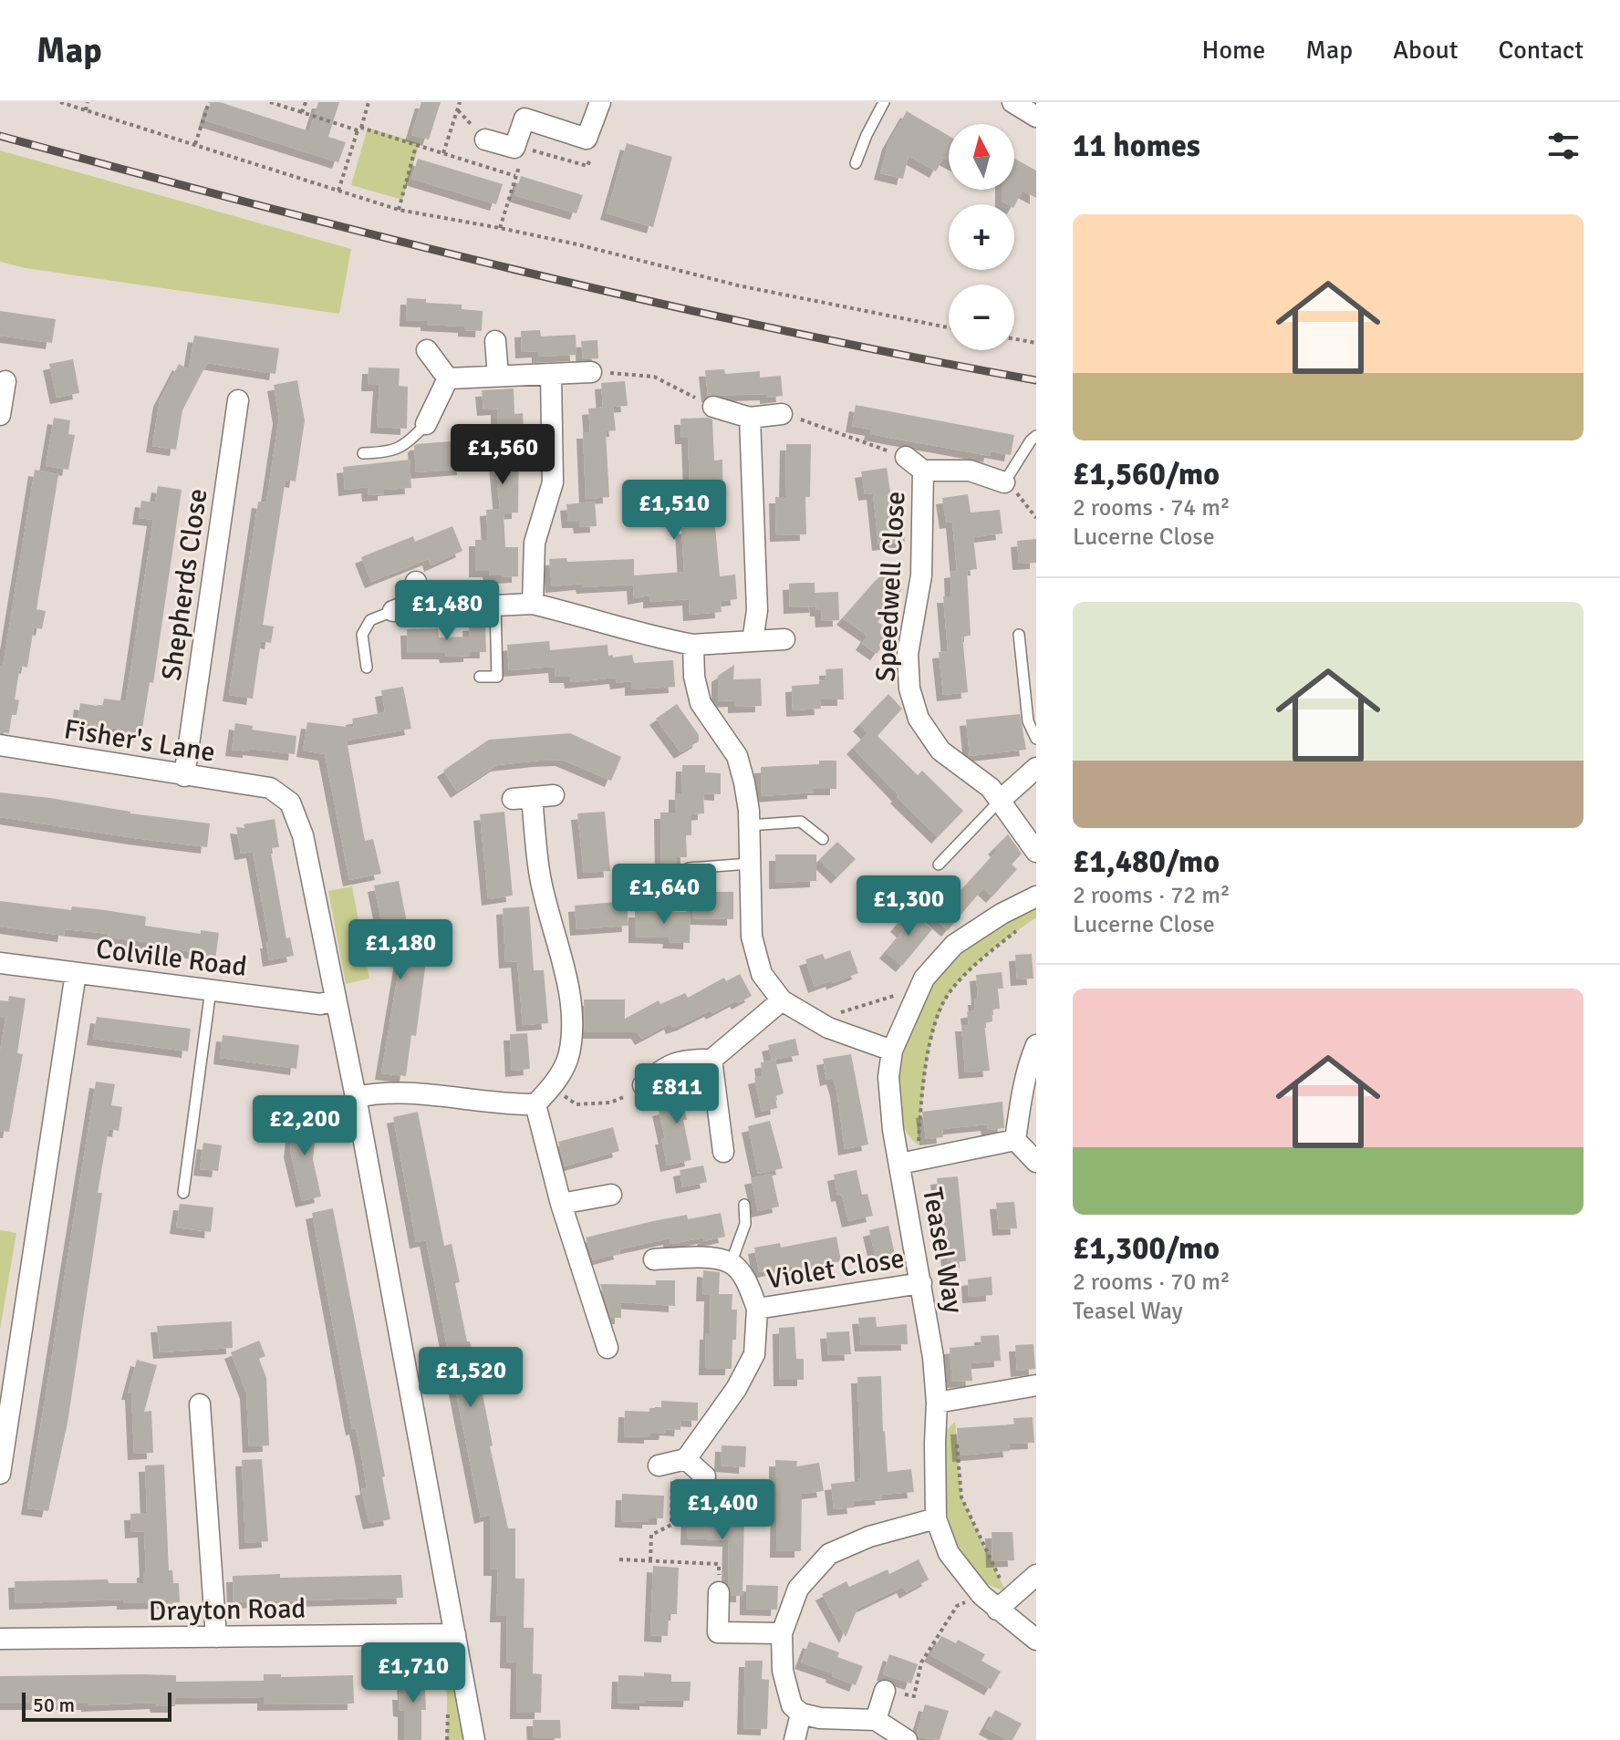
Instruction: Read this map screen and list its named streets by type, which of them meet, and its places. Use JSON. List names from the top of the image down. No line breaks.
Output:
{"streets":{"street":["Shepherds Close","Speedwell Close","Fisher's Lane","Colville Road","Teasel Way","Violet Close","Drayton Road"]},"crossings":[["Shepherds Close","Fisher's Lane"],["Fisher's Lane","Colville Road"],["Teasel Way","Violet Close"]],"scale_bar":"50 m","north":"top","page":{"header":"Map","nav":["Home","Map","About","Contact"],"heading":"11 homes","map_buttons":["+","−"],"list":[{"name":"£1,560/mo","note":"2 rooms · 74 m² · Lucerne Close"},{"name":"£1,480/mo","note":"2 rooms · 72 m² · Lucerne Close"},{"name":"£1,300/mo","note":"2 rooms · 70 m² · Teasel Way"}],"price":["£1,560","£1,510","£1,480","£1,640","£1,300","£1,180","£811","£2,200","£1,520","£1,400","£1,710"],"scale":"50 m"}}
